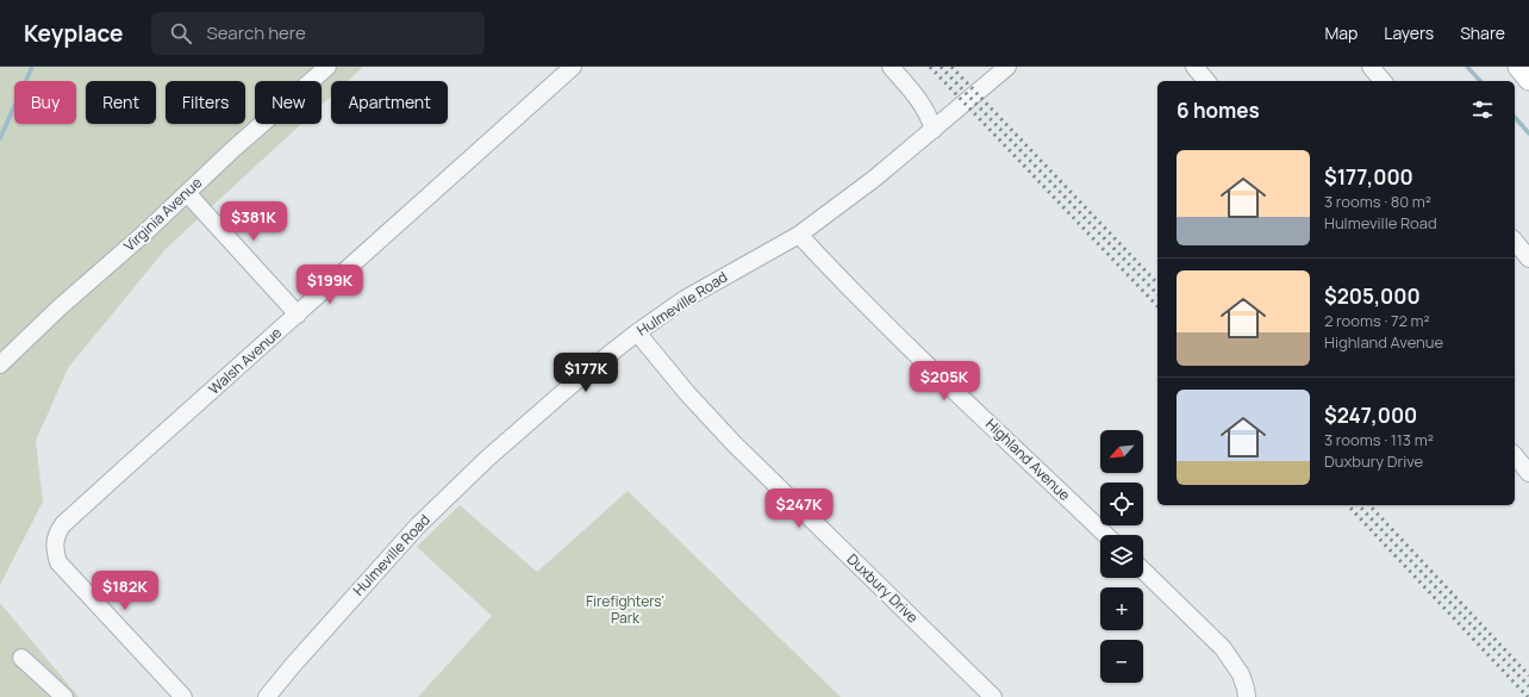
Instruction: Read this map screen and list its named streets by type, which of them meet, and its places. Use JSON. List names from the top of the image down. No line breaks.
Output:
{"streets":{"street":["Virginia Avenue","Hulmeville Road","Walsh Avenue","Highland Avenue","Duxbury Drive"]},"crossings":[["Hulmeville Road","Highland Avenue"],["Hulmeville Road","Duxbury Drive"]],"parks":["Firefighters' Park"],"north":"bottom left","page":{"header":"Keyplace","search":"Search here","nav":["Map","Layers","Share"],"chip":["Buy","Rent","Filters","New","Apartment"],"heading":"6 homes","list":[{"name":"$177,000","note":"3 rooms · 80 m² · Hulmeville Road"},{"name":"$205,000","note":"2 rooms · 72 m² · Highland Avenue"},{"name":"$247,000","note":"3 rooms · 113 m² · Duxbury Drive"}],"price":["$381K","$199K","$177K","$205K","$247K","$182K"],"map_buttons":["+","−"]}}
